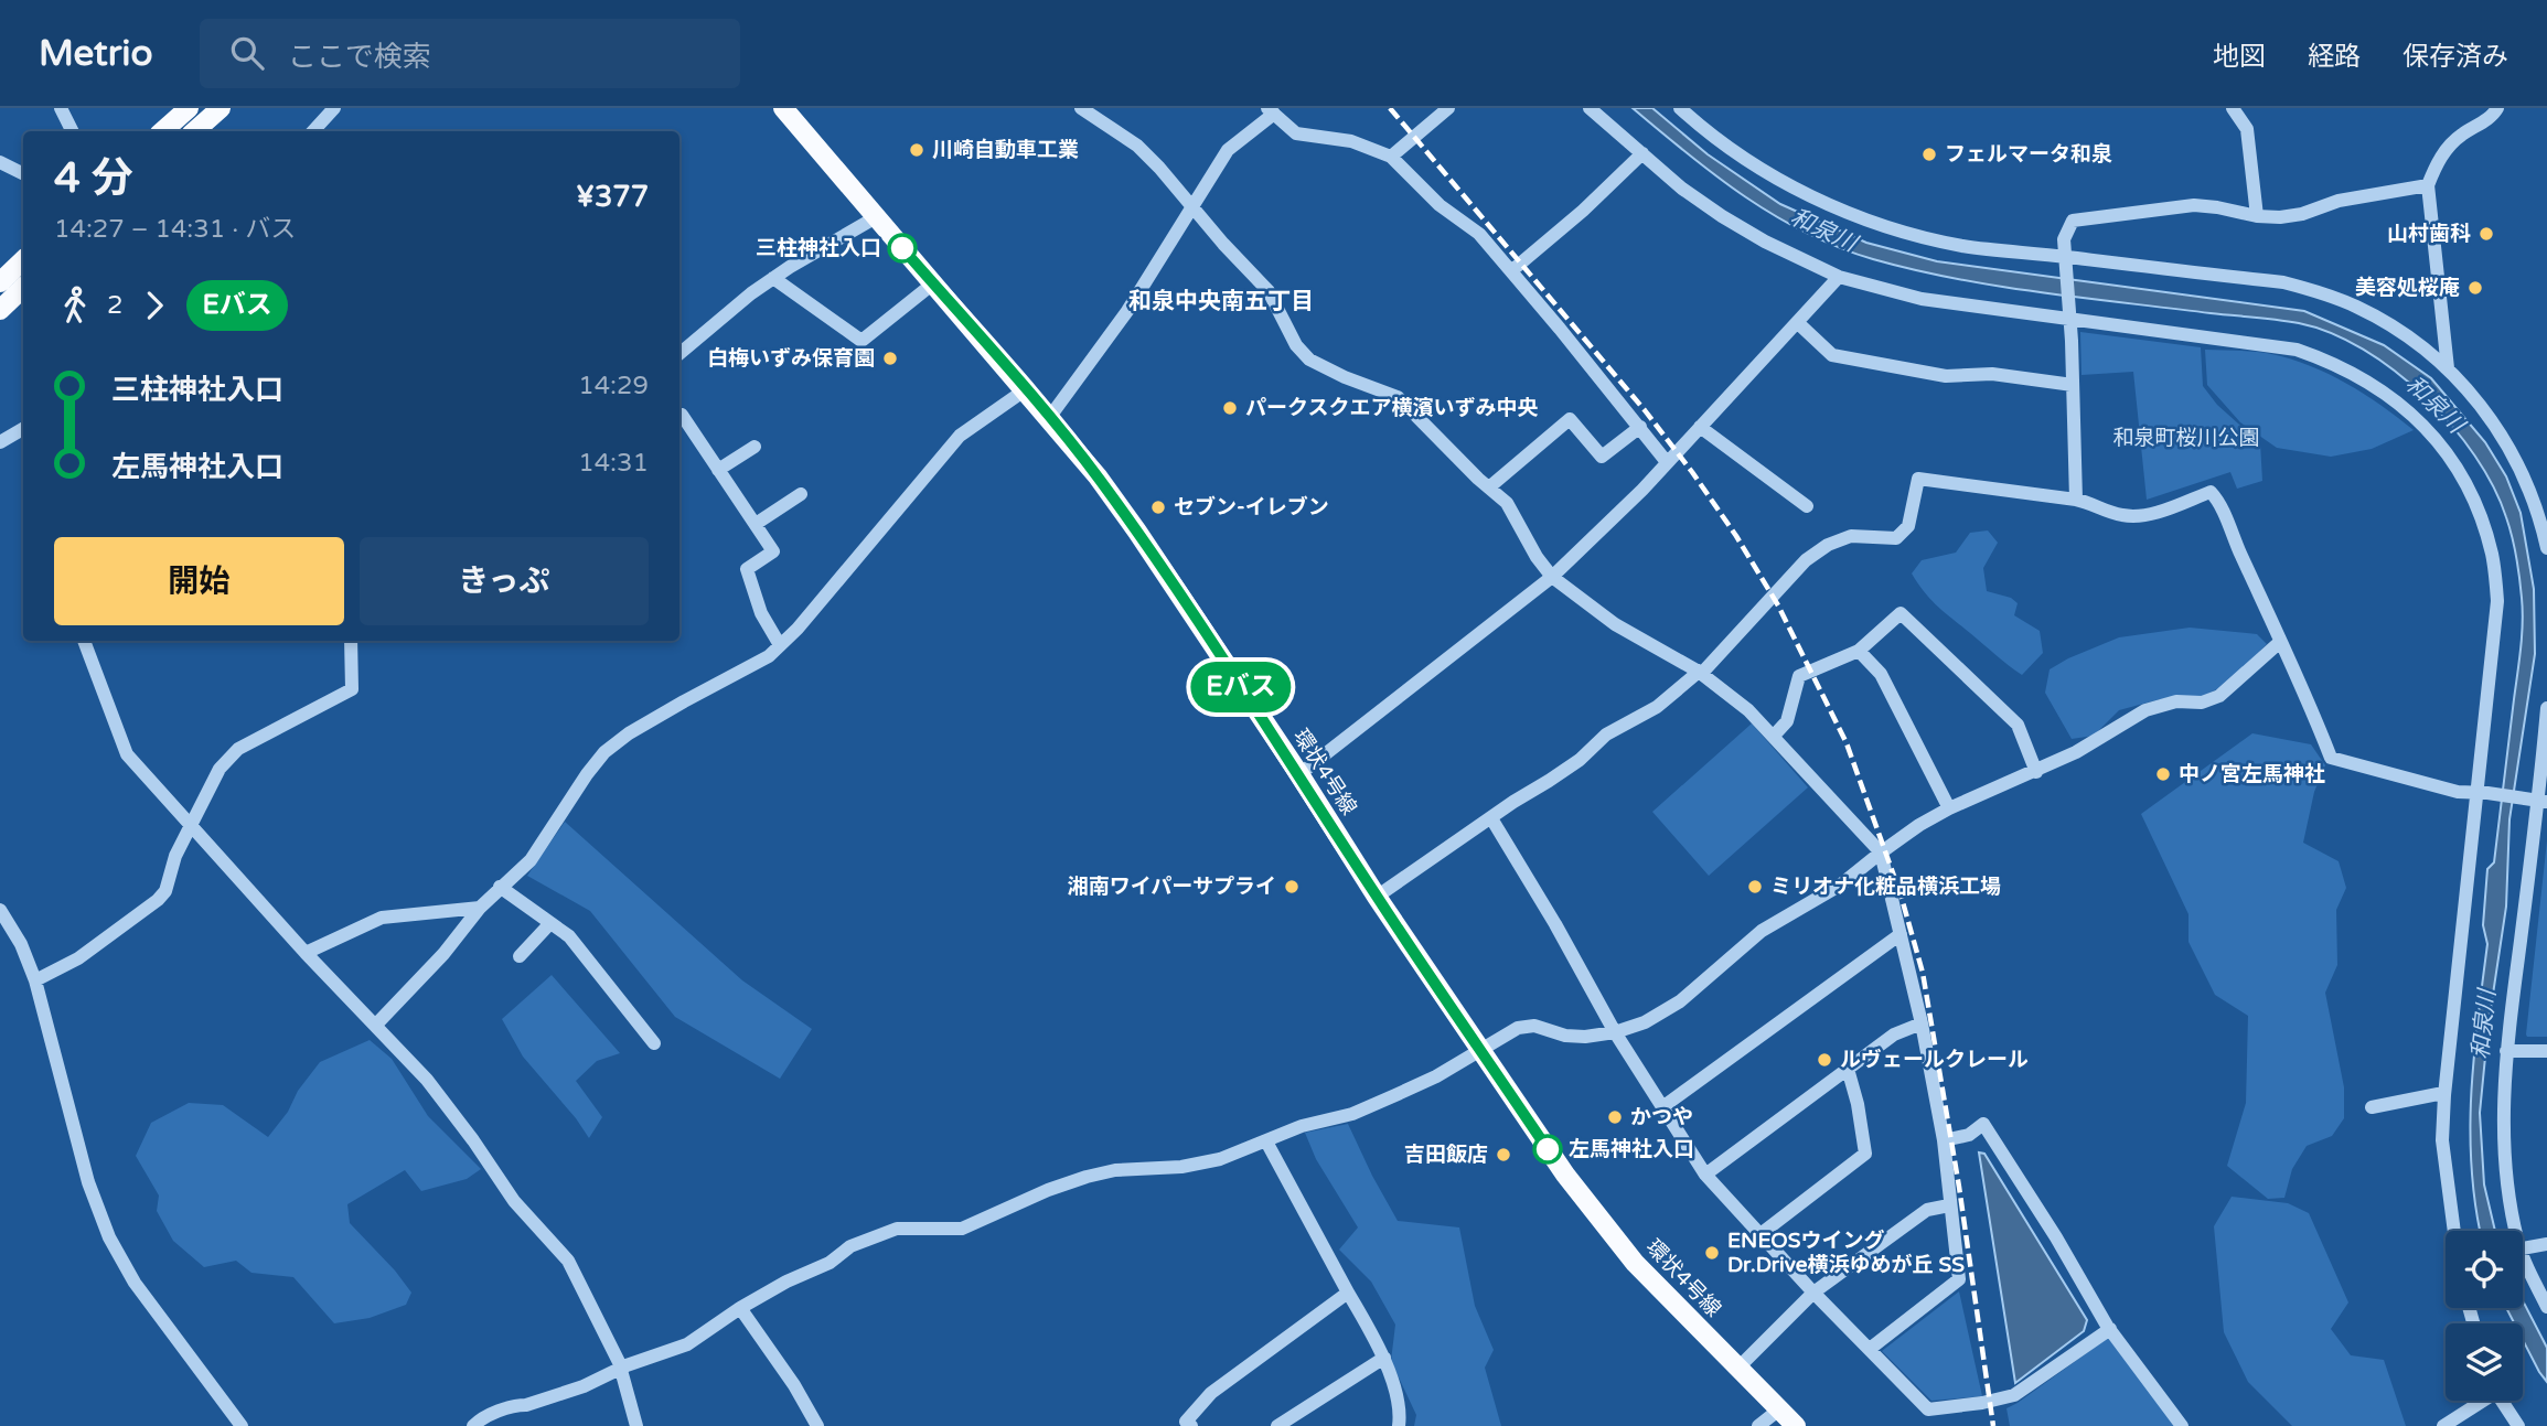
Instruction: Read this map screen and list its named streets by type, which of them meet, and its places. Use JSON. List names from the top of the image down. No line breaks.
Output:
{"streets":{"main road":["環状4号線"]},"districts":["和泉中央南五丁目"],"water":["和泉川"],"parks":["和泉町桜川公園"],"places":["川崎自動車工業","フェルマータ和泉","山村歯科","三柱神社入口","美容処桜庵","白梅いずみ保育園","パークスクエア横濱いずみ中央","セブン-イレブン","中ノ宮左馬神社","湘南ワイパーサプライ","ミリオナ化粧品横浜工場","ルヴェールクレール","かつや","左馬神社入口","吉田飯店","ENEOSウイング Dr.Drive横浜ゆめが丘 SS"],"lines":["bus line Eバス"],"page":{"header":"Metrio","search":"ここで検索","nav":["地図","経路","保存済み"],"on_map":"Eバス","heading":["4 分","14:27 – 14:31 · バス","¥377"],"legs":["2","Eバス"],"list":[{"name":"三柱神社入口","value":"14:29"},{"name":"左馬神社入口","value":"14:31"}],"buttons":["開始","きっぷ"]}}
